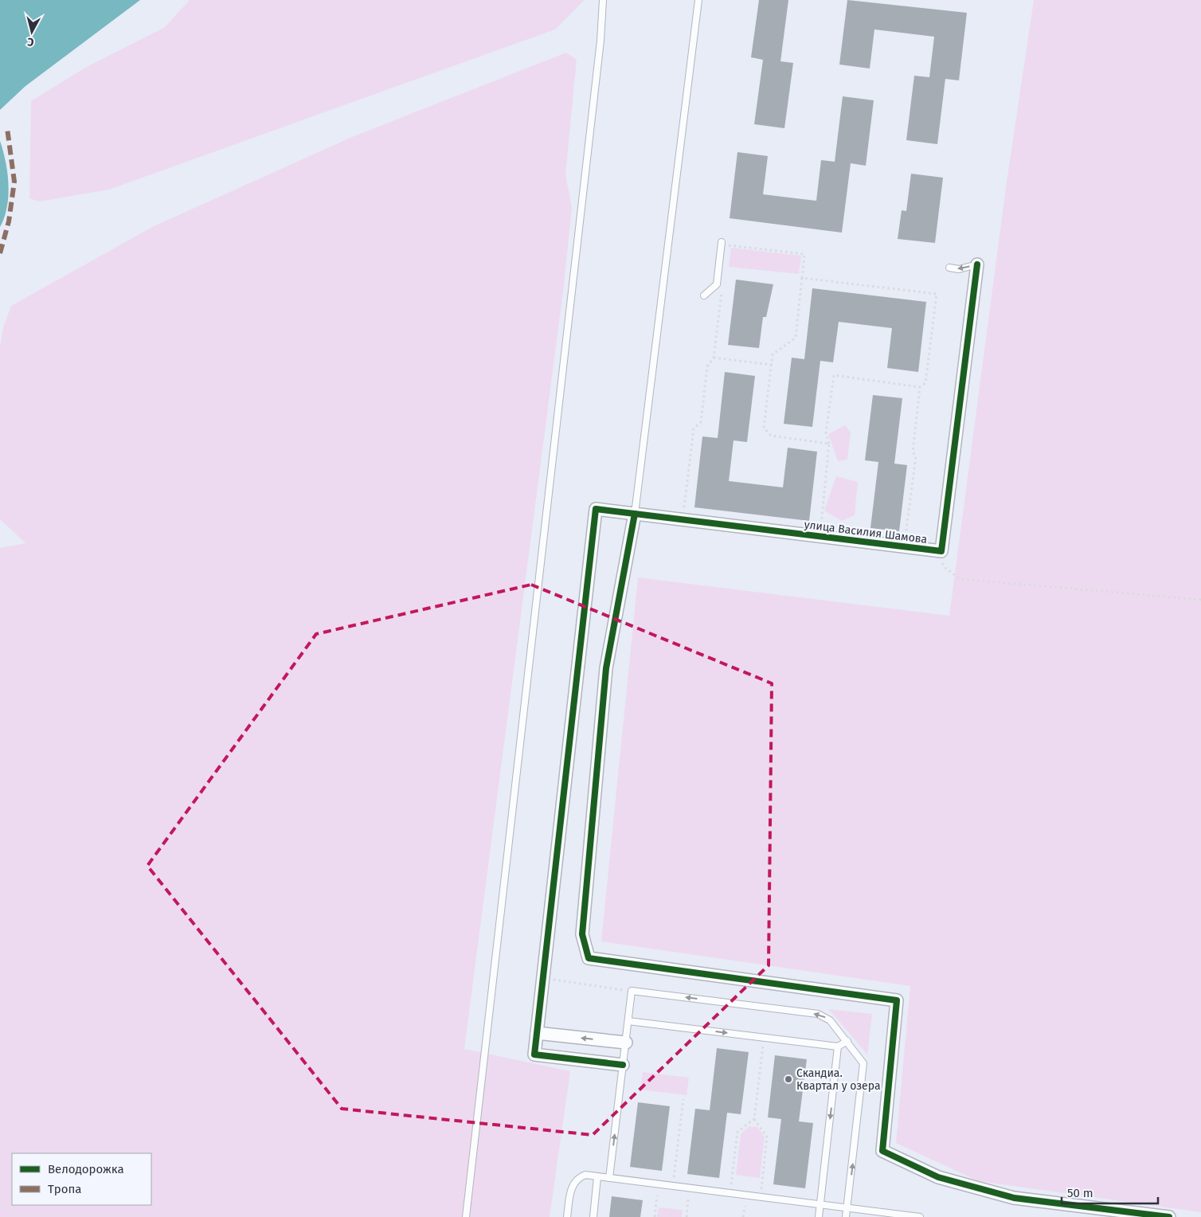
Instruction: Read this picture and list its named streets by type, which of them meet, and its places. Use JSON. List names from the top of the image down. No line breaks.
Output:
{"streets":{"street":["улица Василия Шамова"]},"places":["Скандиа. Квартал у озера"],"legend":["Велодорожка","Тропа"],"scale_bar":"50 m","north":"bottom"}
